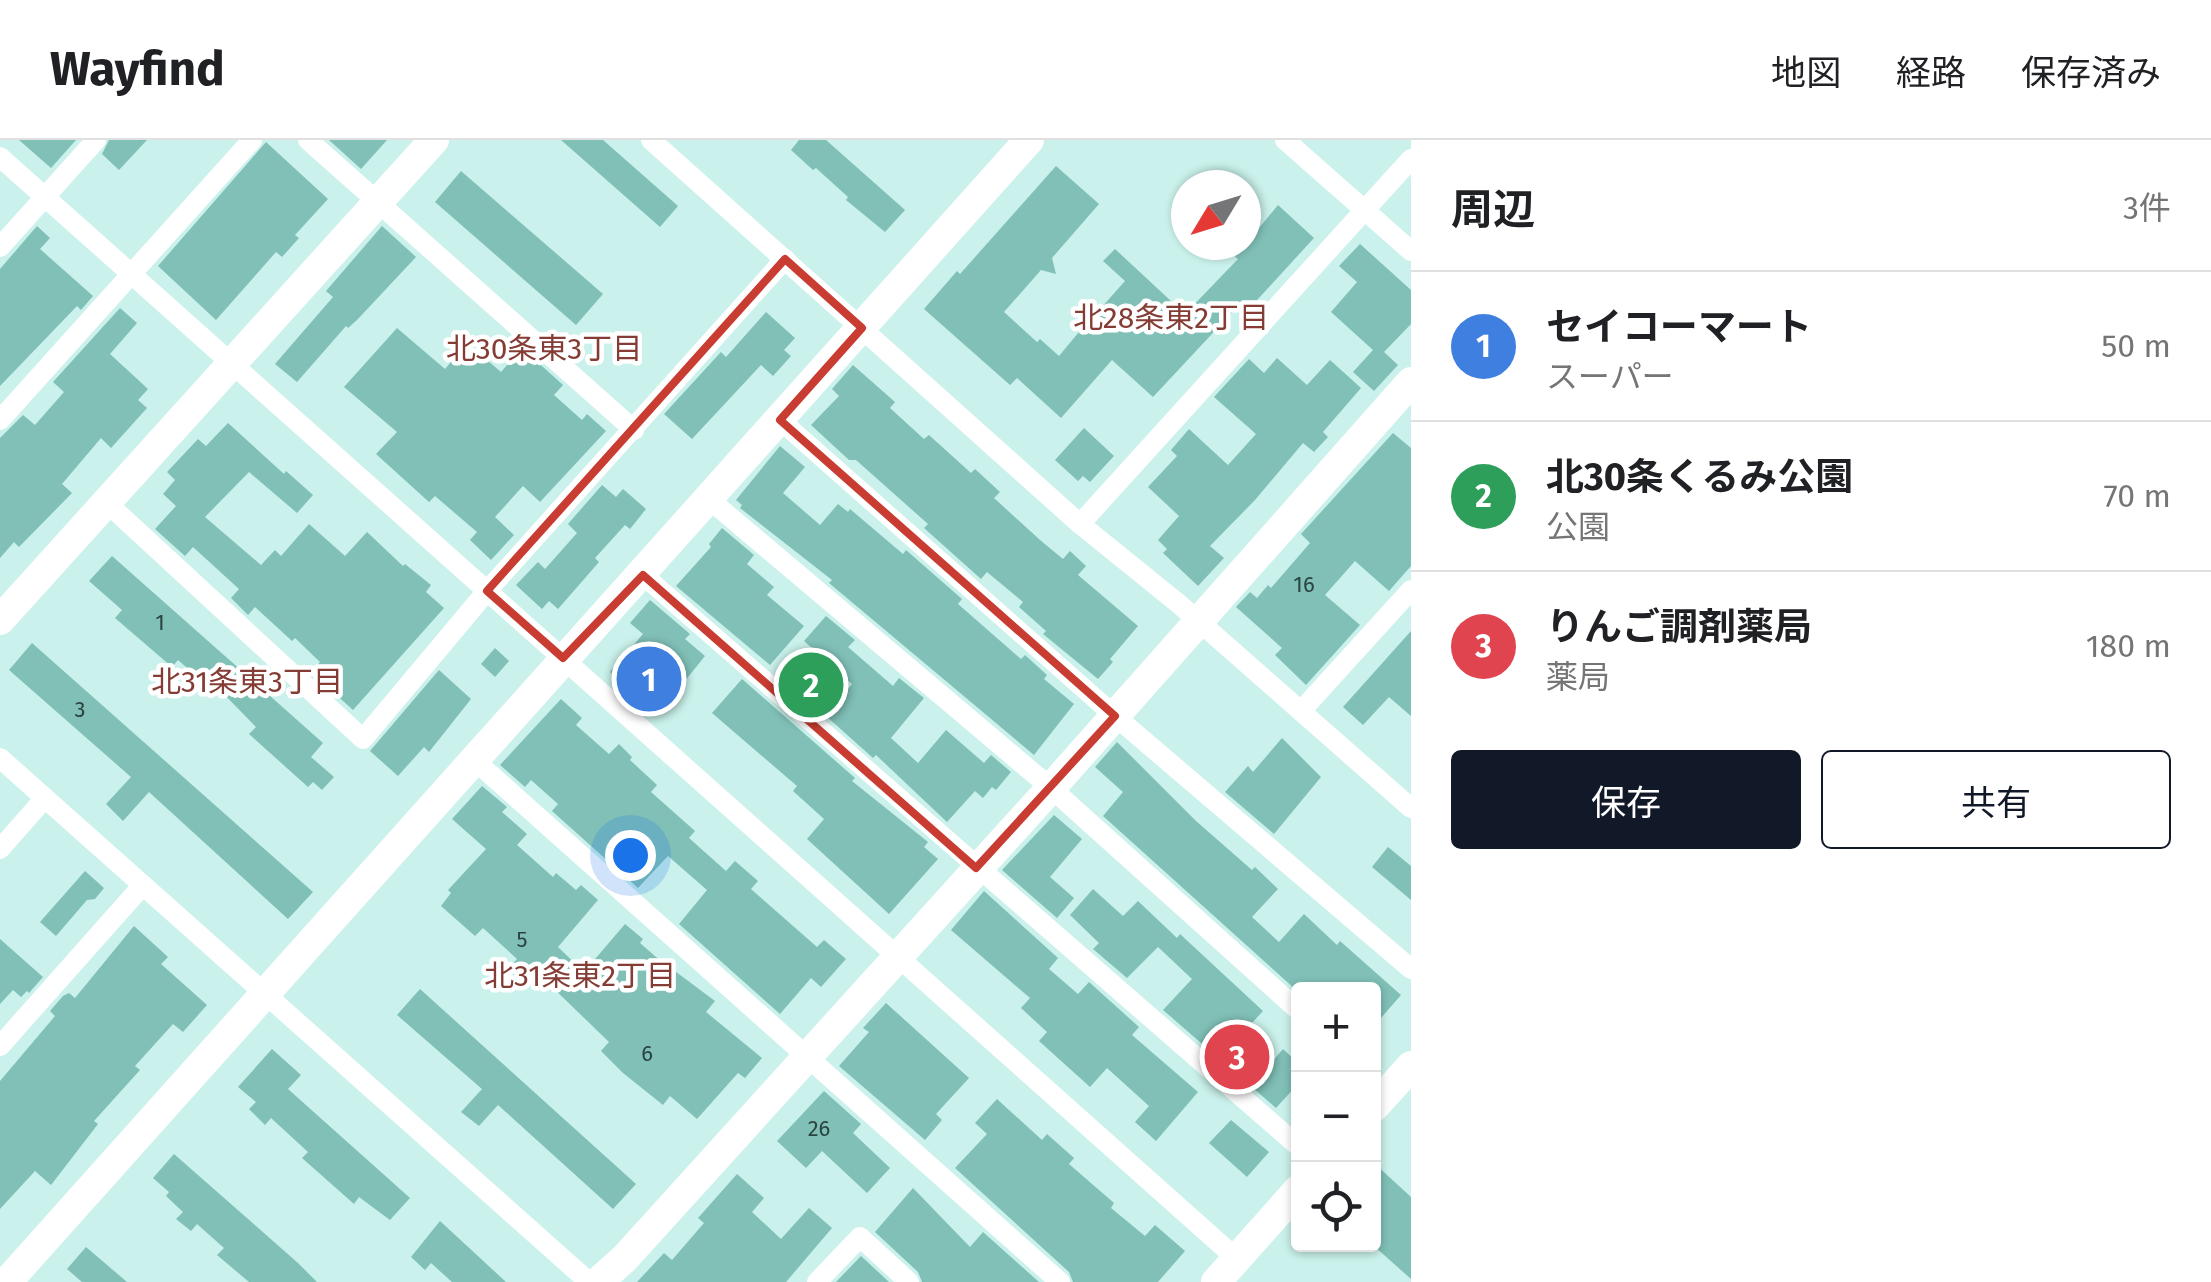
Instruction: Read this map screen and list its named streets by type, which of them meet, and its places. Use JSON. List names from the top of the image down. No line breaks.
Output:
{"districts":["北28条東2丁目","北30条東3丁目","北31条東3丁目","北31条東2丁目"],"house_numbers":["16","1","3","5","6","26"],"north":"bottom left","page":{"header":"Wayfind","nav":["地図","経路","保存済み"],"heading":["周辺","3件"],"list":[{"mark":"1","name":"セイコーマート","note":"スーパー","value":"50 m"},{"mark":"2","name":"北30条くるみ公園","note":"公園","value":"70 m"},{"mark":"3","name":"りんご調剤薬局","note":"薬局","value":"180 m"}],"pins":["1","2","3"],"buttons":["保存","共有"],"map_buttons":["+","−"]}}
